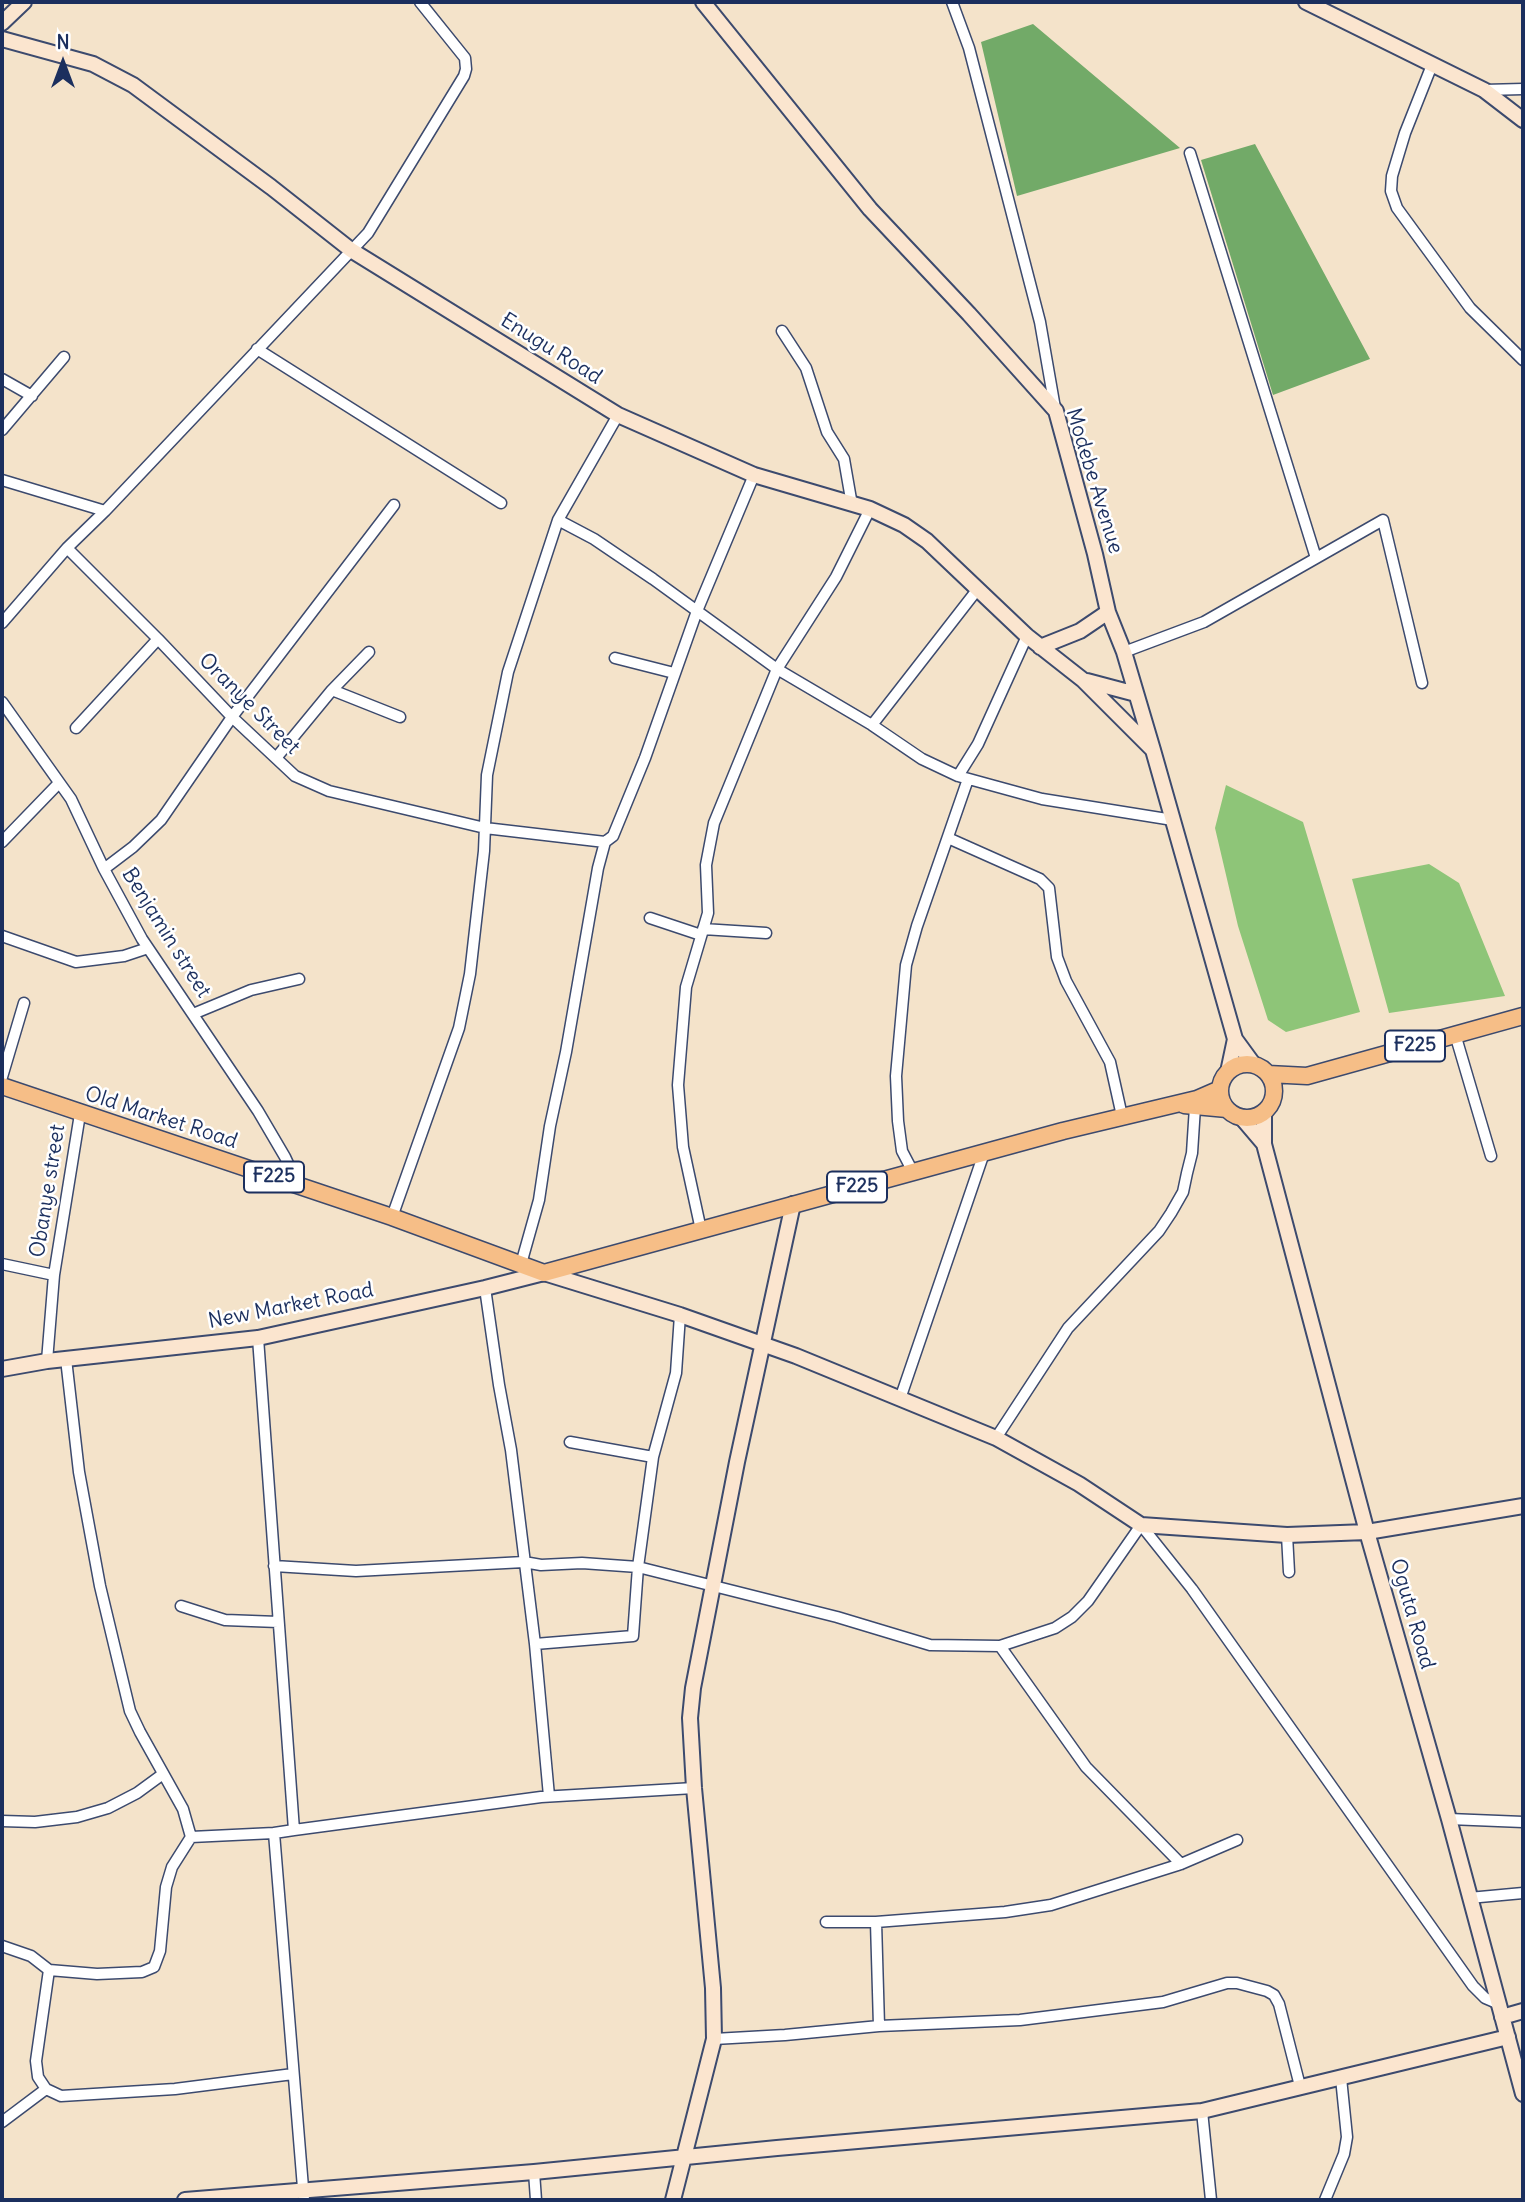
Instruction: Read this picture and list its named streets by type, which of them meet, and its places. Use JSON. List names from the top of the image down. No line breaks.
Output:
{"streets":{"main road":["F225","Old Market Road"],"street":["Enugu Road","Modebe Avenue","Oranye Street","Benjamin street","Obanye street","New Market Road","Oguta Road"]},"crossings":[["Enugu Road","Modebe Avenue"],["Benjamin street","Old Market Road"],["F225","Old Market Road"],["F225","New Market Road"],["Old Market Road","Obanye street"],["Old Market Road","New Market Road"],["Obanye street","New Market Road"]],"north":"top"}
